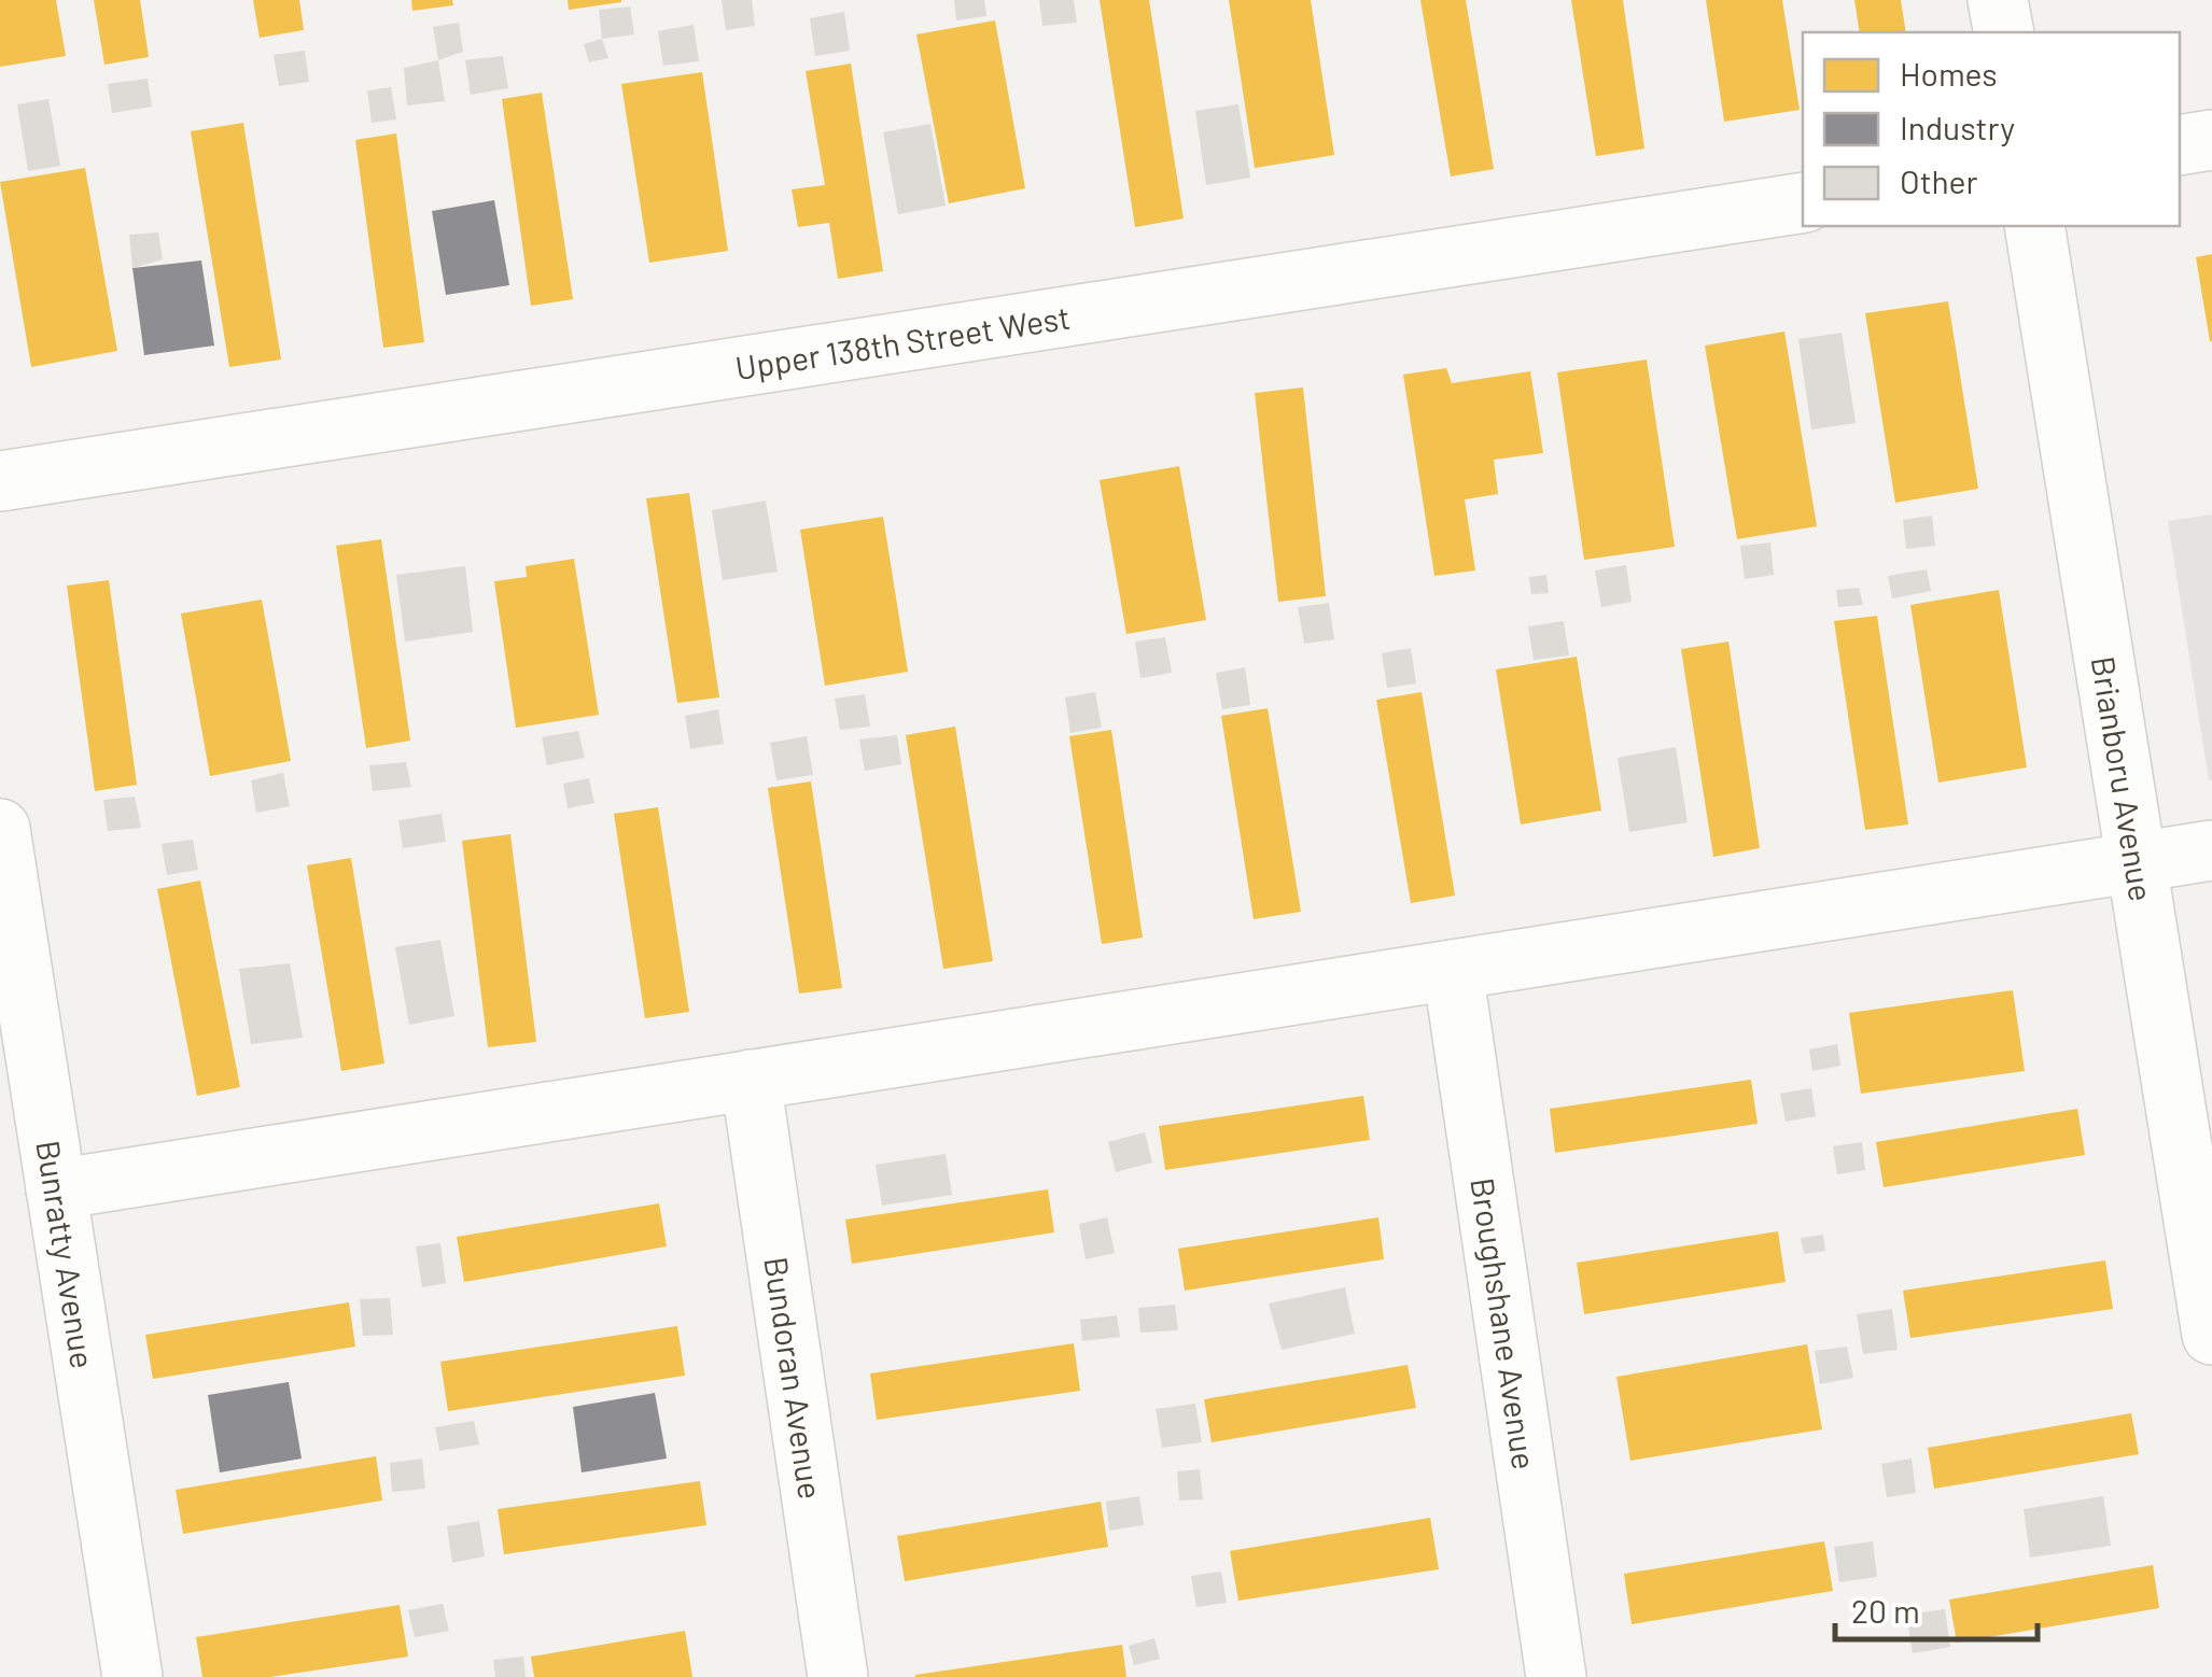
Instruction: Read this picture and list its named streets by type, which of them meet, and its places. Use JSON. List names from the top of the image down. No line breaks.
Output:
{"streets":{"lane":["Upper 138th Street West","Brianboru Avenue","Bunratty Avenue","Broughshane Avenue","Bundoran Avenue"]},"legend":["Homes","Industry","Other"],"scale_bar":"20 m"}
